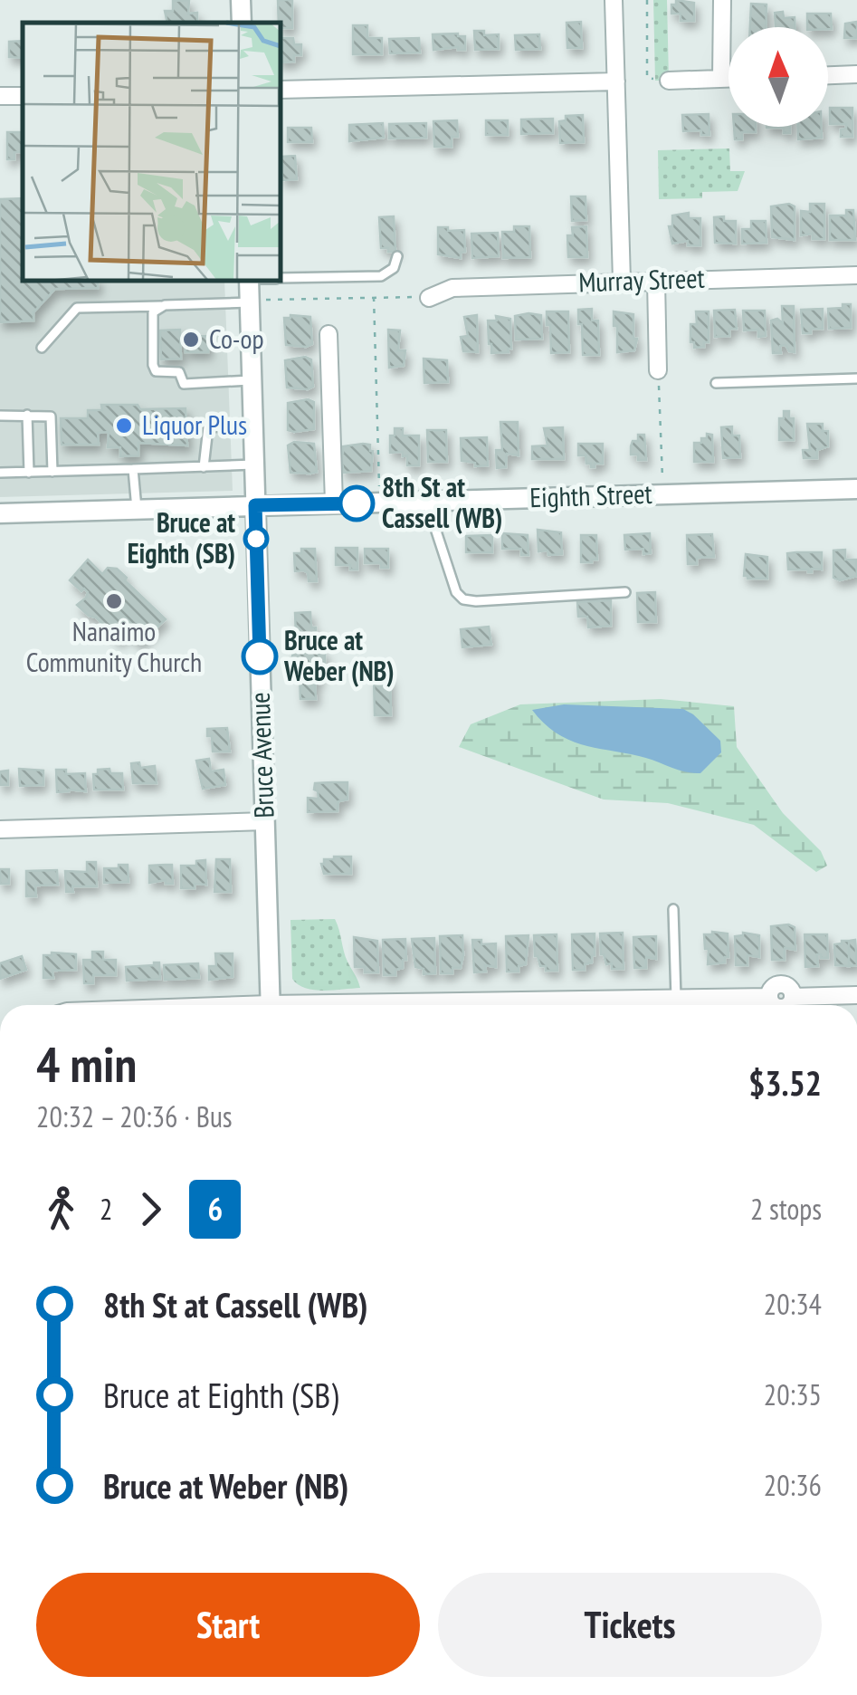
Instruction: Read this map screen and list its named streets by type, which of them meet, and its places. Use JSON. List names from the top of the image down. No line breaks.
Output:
{"streets":{"street":["Murray Street","Eighth Street","Bruce Avenue"]},"crossings":[["Eighth Street","Bruce Avenue"]],"places":["Co-op","Liquor Plus","8th St at Cassell (WB)","Bruce at Eighth (SB)","Nanaimo Community Church","Bruce at Weber (NB)"],"lines":["bus line 6"],"north":"top","page":{"heading":["4 min","20:32 – 20:36 · Bus","$3.52"],"legs":["2","6","2 stops"],"list":[{"name":"8th St at Cassell (WB)","value":"20:34"},{"name":"Bruce at Eighth (SB)","value":"20:35"},{"name":"Bruce at Weber (NB)","value":"20:36"}],"buttons":["Start","Tickets"]}}
